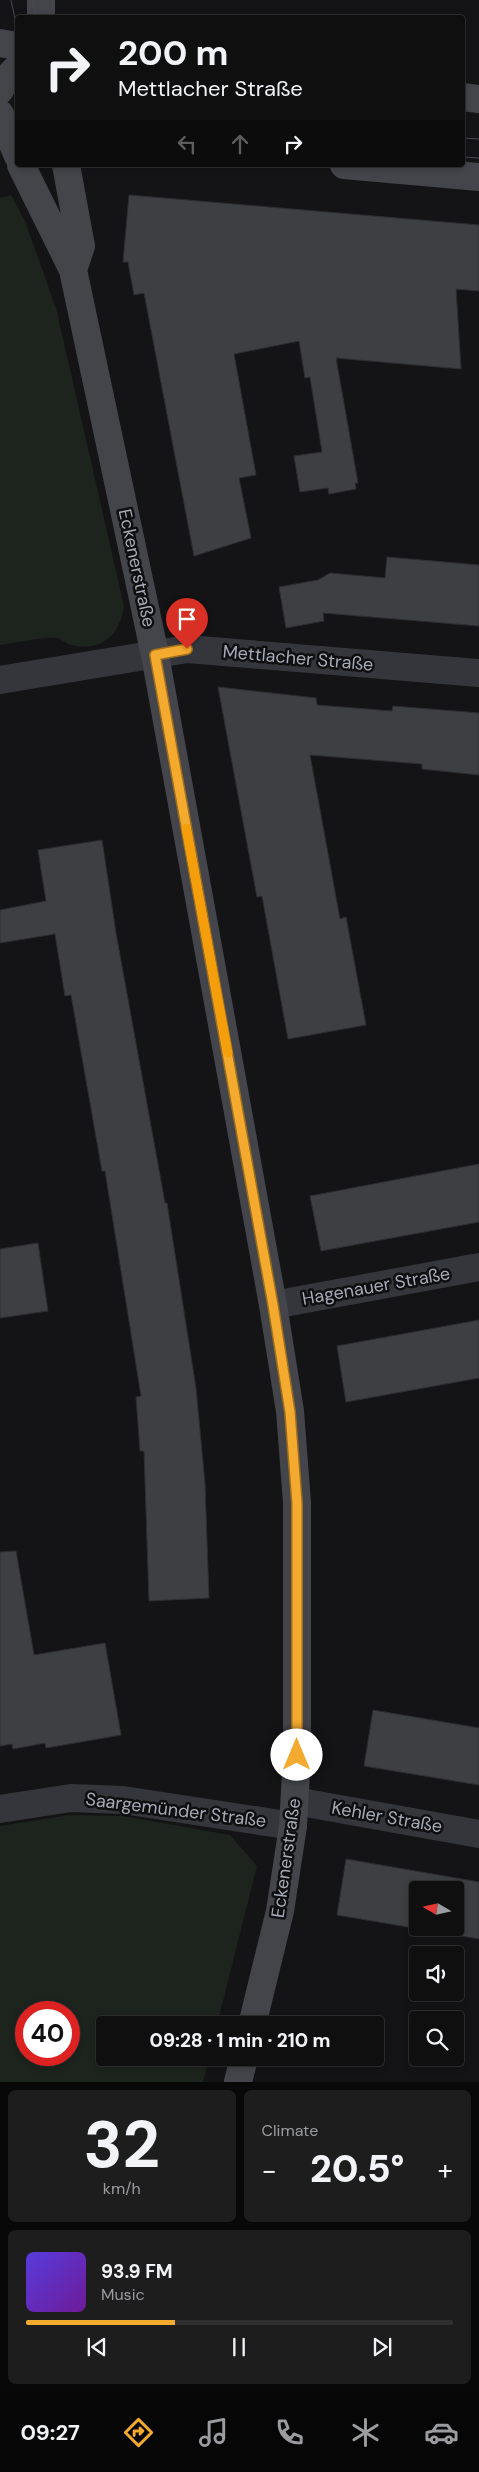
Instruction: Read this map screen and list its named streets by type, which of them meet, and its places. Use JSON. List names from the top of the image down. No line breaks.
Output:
{"streets":{"street":["Eckenerstraße","Mettlacher Straße","Hagenauer Straße","Saargemünder Straße","Kehler Straße"]},"crossings":[["Eckenerstraße","Mettlacher Straße"],["Eckenerstraße","Hagenauer Straße"],["Eckenerstraße","Saargemünder Straße"],["Eckenerstraße","Kehler Straße"],["Saargemünder Straße","Kehler Straße"]],"north":"left","page":{"turn":["200 m","Mettlacher Straße"],"limit":"40","trip":"09:28 · 1 min · 210 m","tile":[["32","km/h"],"Climate"],"heat":["−","20.5°","+"],"song":["93.9 FM","Music"],"tabs":"09:27"}}
